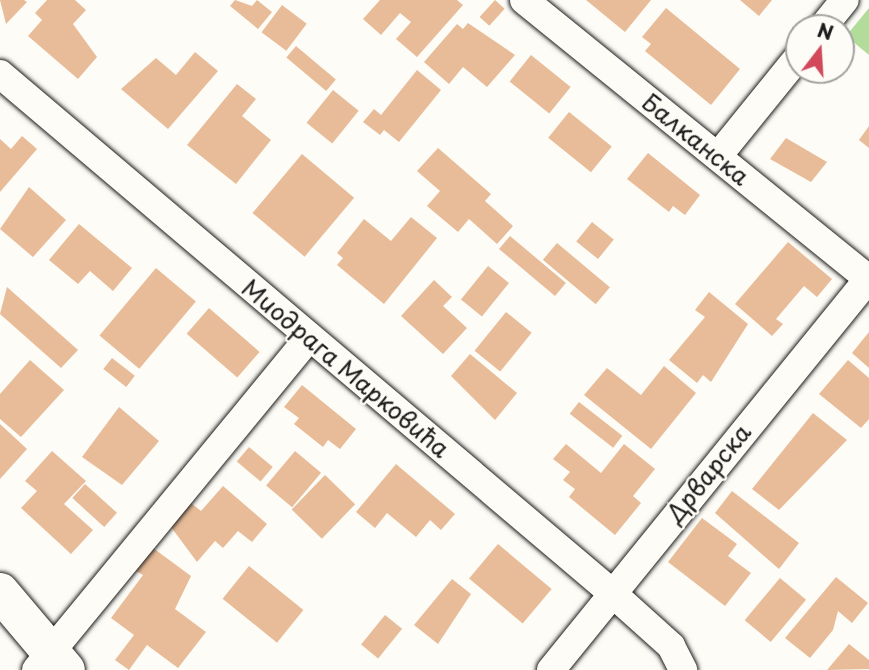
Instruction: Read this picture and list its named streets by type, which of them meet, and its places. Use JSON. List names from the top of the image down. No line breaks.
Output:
{"streets":{"street":["Балканска","Миодрага Марковића","Дрварска"]},"crossings":[["Балканска","Дрварска"],["Миодрага Марковића","Дрварска"]],"north":"top"}
